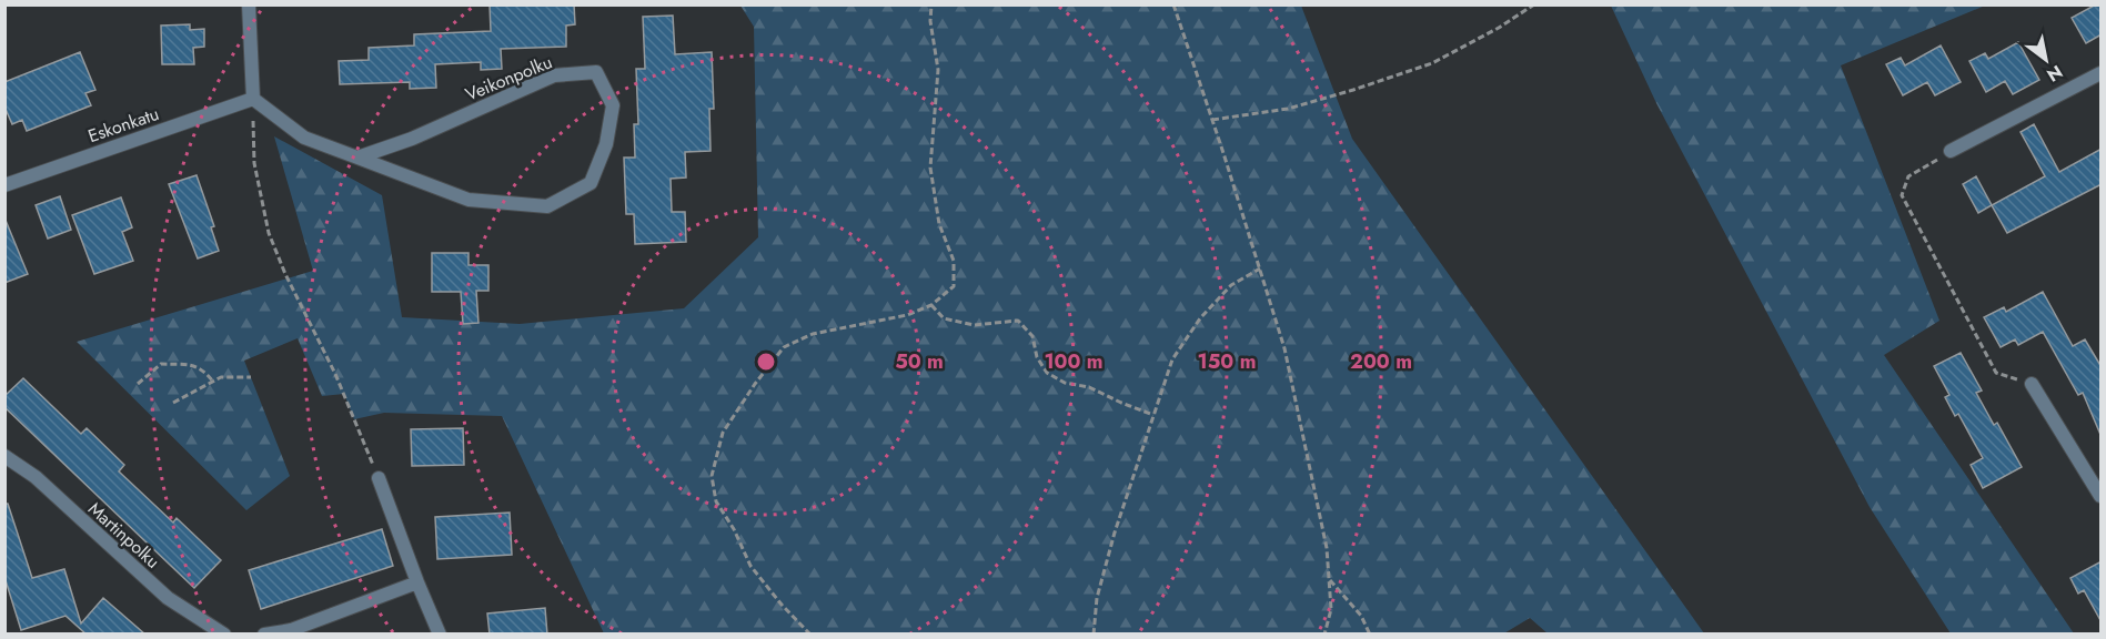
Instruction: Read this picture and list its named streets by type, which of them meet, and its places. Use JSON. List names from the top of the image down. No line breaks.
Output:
{"streets":{"street":["Veikonpolku","Eskonkatu","Martinpolku"]},"crossings":[["Veikonpolku","Eskonkatu"]],"north":"bottom right","rings":["50 m","100 m","150 m","200 m"]}
